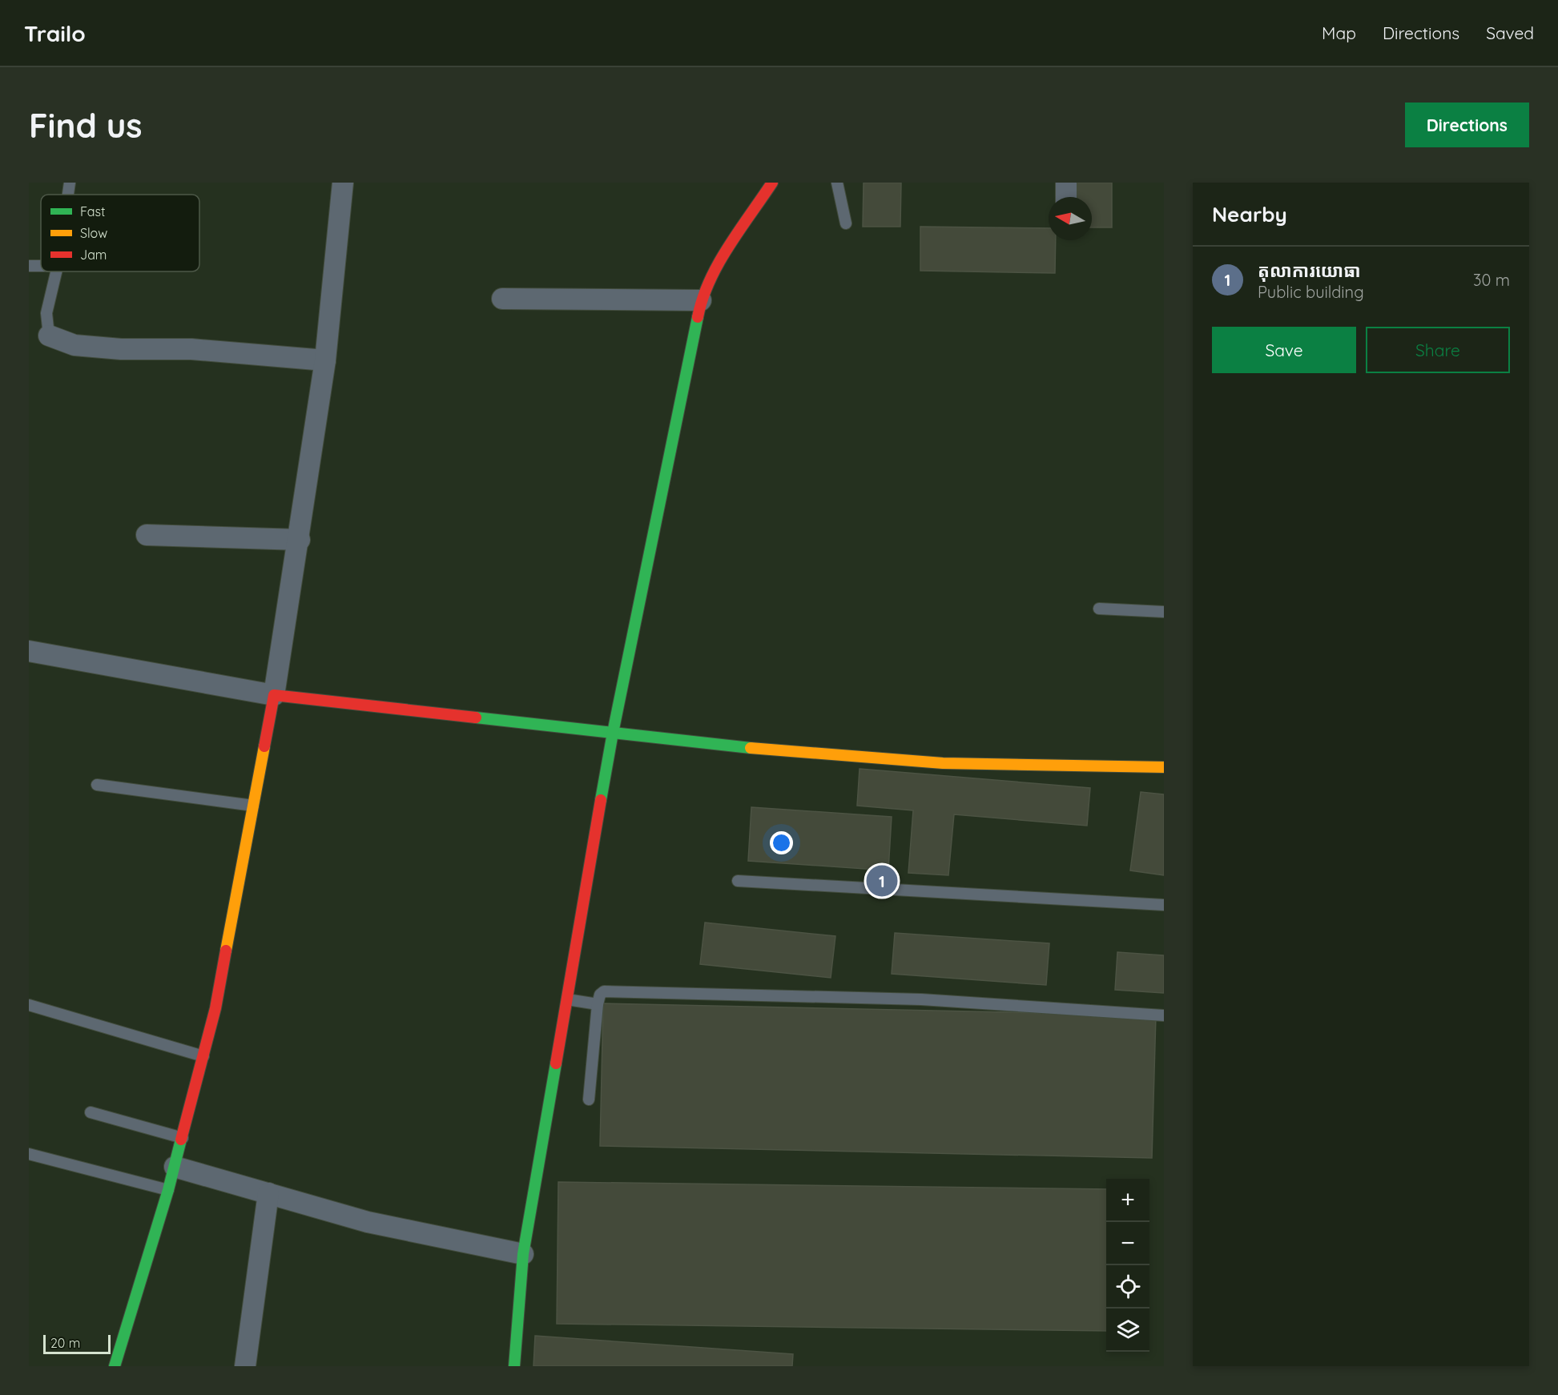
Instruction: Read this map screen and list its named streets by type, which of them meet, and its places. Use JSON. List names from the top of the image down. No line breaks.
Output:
{"legend":["Fast","Slow","Jam"],"scale_bar":"20 m","north":"left","page":{"header":"Trailo","nav":["Map","Directions","Saved"],"buttons":["Directions",["Save","Share"]],"title":"Find us","heading":"Nearby","list":[{"mark":"1","name":"តុលាការយោធា","note":"Public building","value":"30 m"}],"pins":"1","map_buttons":["+","−"],"scale":"20 m"}}
